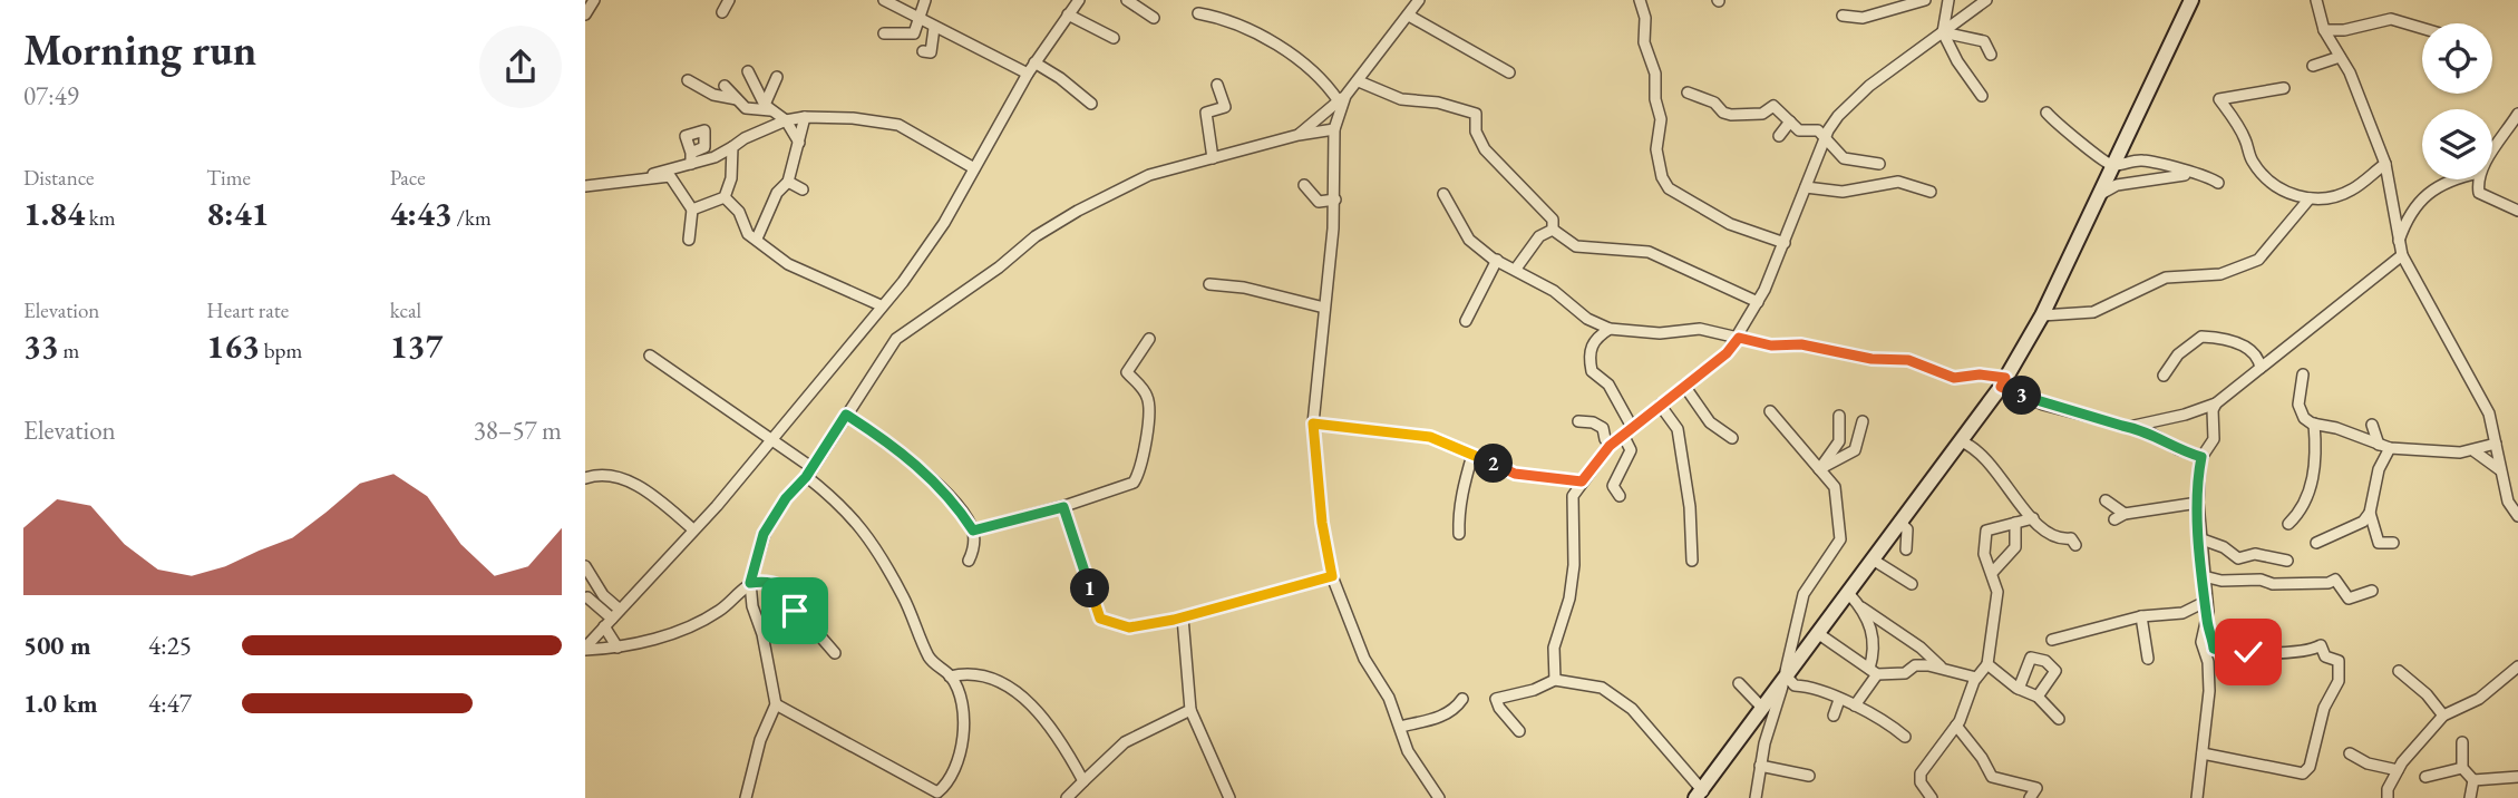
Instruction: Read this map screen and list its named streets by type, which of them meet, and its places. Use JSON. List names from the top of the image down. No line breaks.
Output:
{"page":{"heading":["Morning run","07:49"],"stats":[["Distance","1.84 km"],["Time","8:41"],["Pace","4:43 /km"],["Elevation","33 m"],["Heart rate","163 bpm"],["kcal","137"]],"pins":["3","2","1"],"chart":["Elevation","38–57 m"],"list":[{"name":"500 m","note":"4:25"},{"name":"1.0 km","note":"4:47"}]}}
